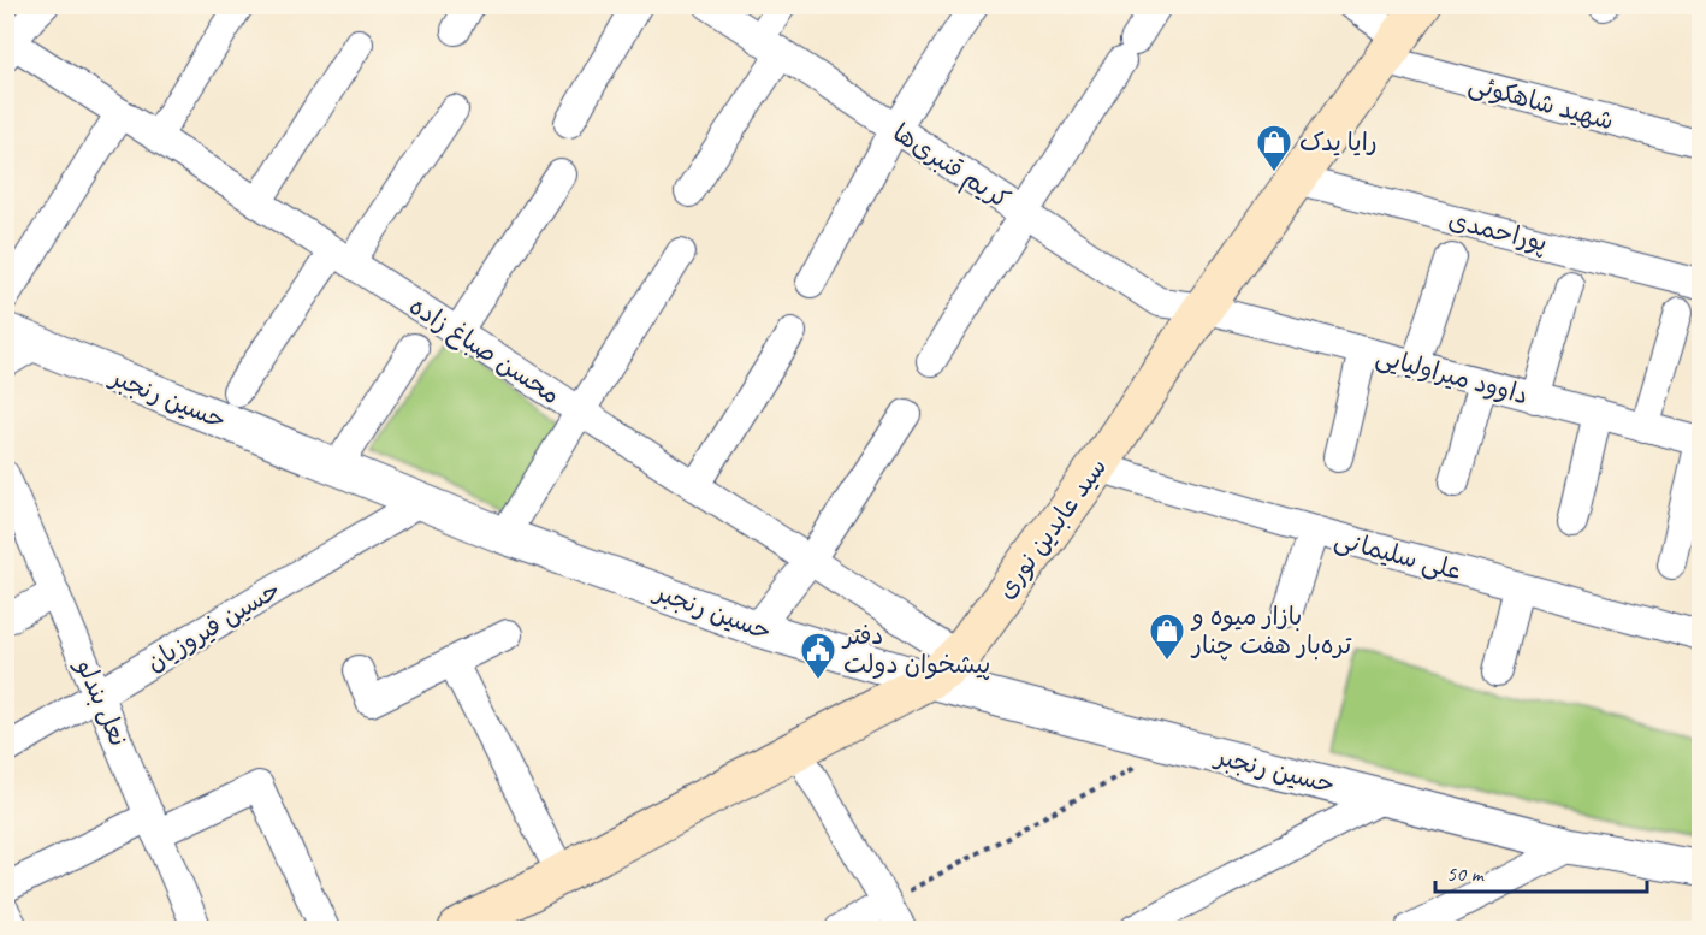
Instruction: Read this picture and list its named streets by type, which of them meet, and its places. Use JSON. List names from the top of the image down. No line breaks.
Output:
{"streets":{"main road":["سید عابدین نوری"],"street":["شهید شاهکوئی","کریم قنبری‌ها","پوراحمدی","محسن صباغ زاده","داوود میراولیایی","حسین رنجبر","علی سلیمانی","حسین فیروزیان","نعل بندلو"]},"crossings":[["شهید شاهکوئی","سید عابدین نوری"],["کریم قنبری‌ها","داوود میراولیایی"],["کریم قنبری‌ها","سید عابدین نوری"],["پوراحمدی","سید عابدین نوری"],["محسن صباغ زاده","حسین رنجبر"],["محسن صباغ زاده","سید عابدین نوری"],["داوود میراولیایی","سید عابدین نوری"],["حسین رنجبر","سید عابدین نوری"],["حسین رنجبر","حسین فیروزیان"],["سید عابدین نوری","علی سلیمانی"],["حسین فیروزیان","نعل بندلو"]],"places":{"shop":["رایا یدک","بازار میوه و تره‌بار هفت چنار"],"public building":["دفتر پیشخوان دولت"]},"scale_bar":"50 m"}
